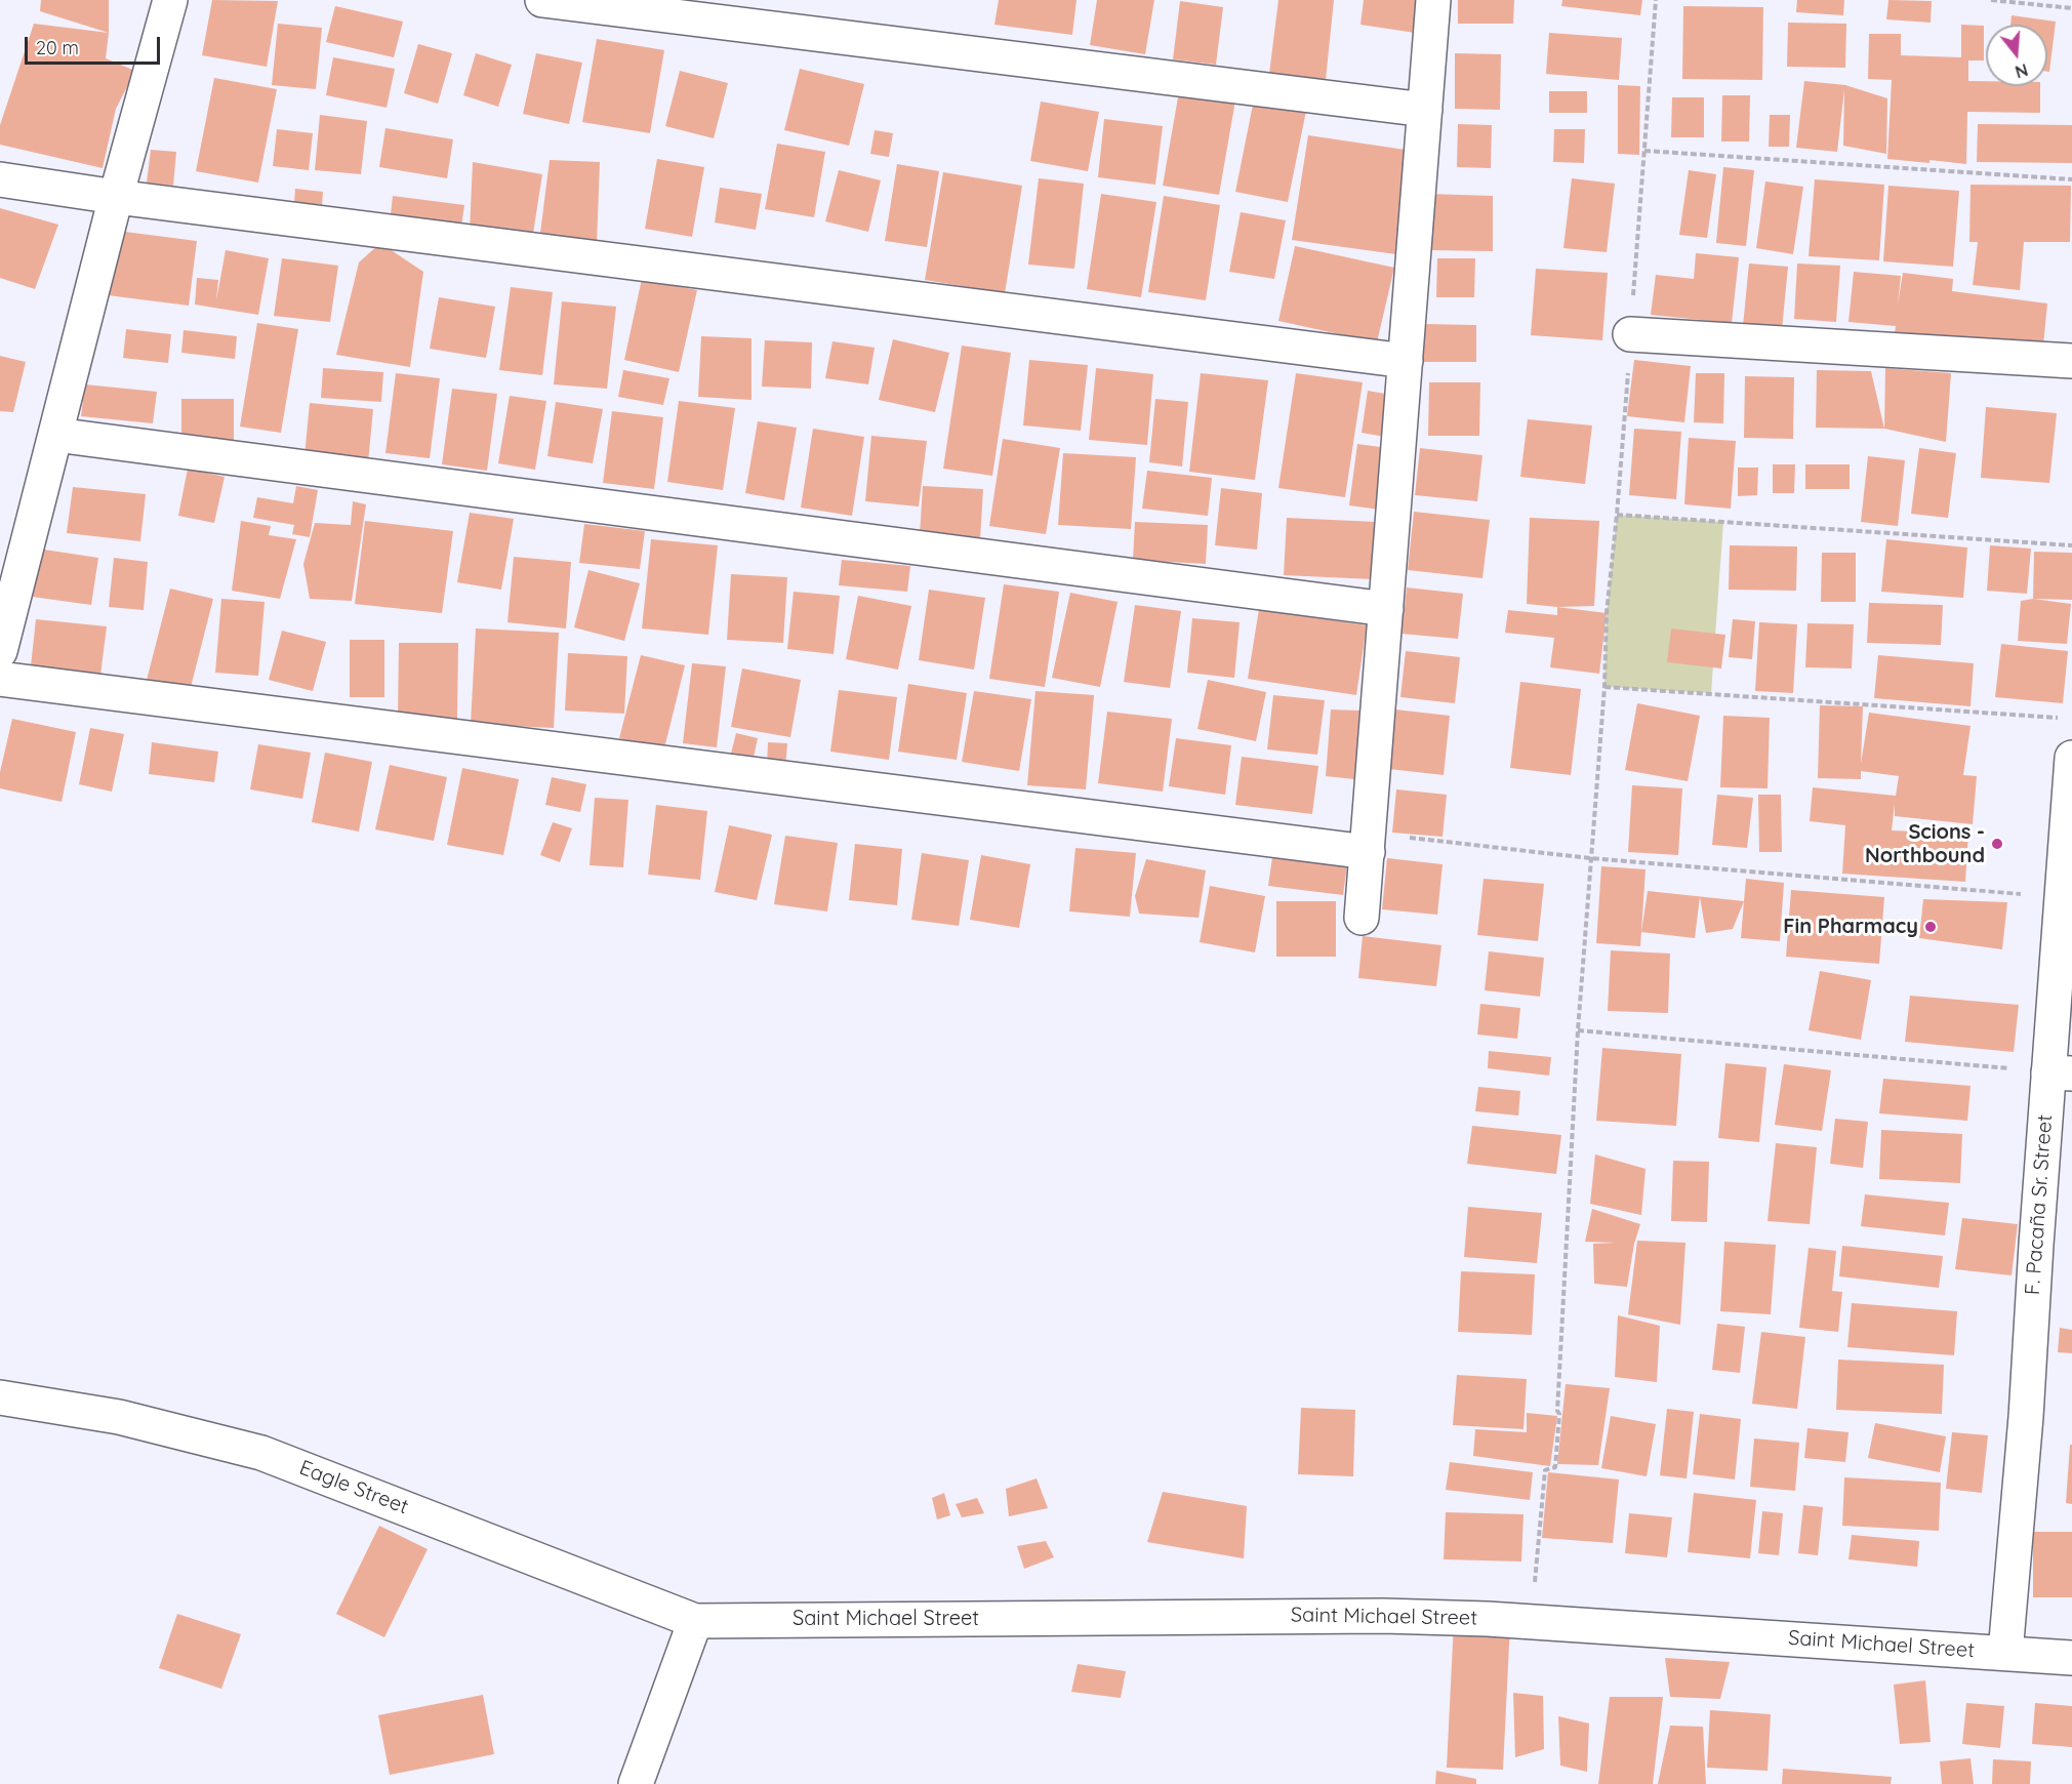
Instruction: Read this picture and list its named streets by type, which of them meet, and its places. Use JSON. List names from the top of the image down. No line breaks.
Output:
{"streets":{"street":["F. Pacaña Sr. Street","Eagle Street","Saint Michael Street"]},"crossings":[["F. Pacaña Sr. Street","Saint Michael Street"],["Eagle Street","Saint Michael Street"]],"places":["Scions - Northbound","Fin Pharmacy"],"scale_bar":"20 m","north":"bottom"}
